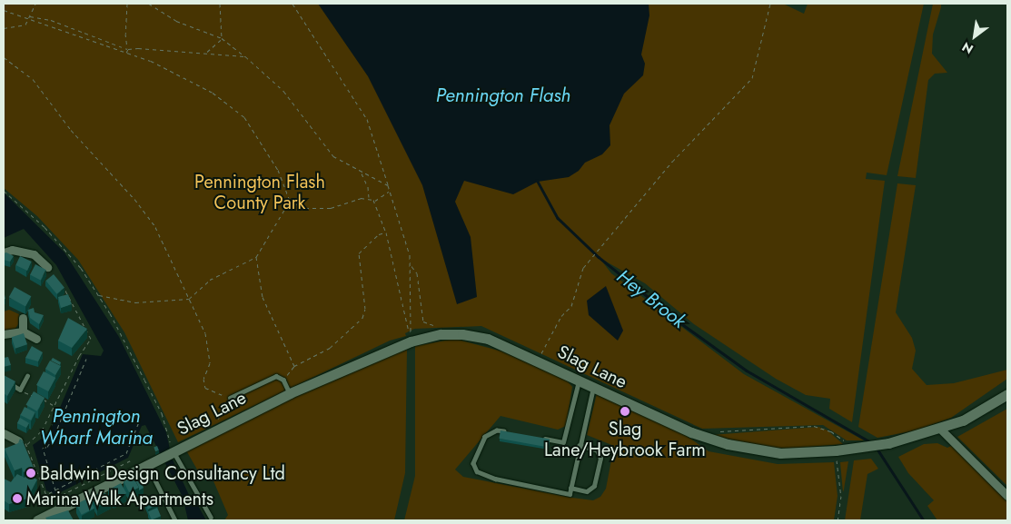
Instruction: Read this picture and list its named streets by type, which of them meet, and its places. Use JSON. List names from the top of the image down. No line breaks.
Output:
{"streets":{"street":["Slag Lane"]},"water":["Pennington Flash","Hey Brook","Pennington Wharf Marina"],"parks":["Pennington Flash County Park"],"places":["Slag Lane/Heybrook Farm","Baldwin Design Consultancy Ltd","Marina Walk Apartments"],"north":"bottom left"}
